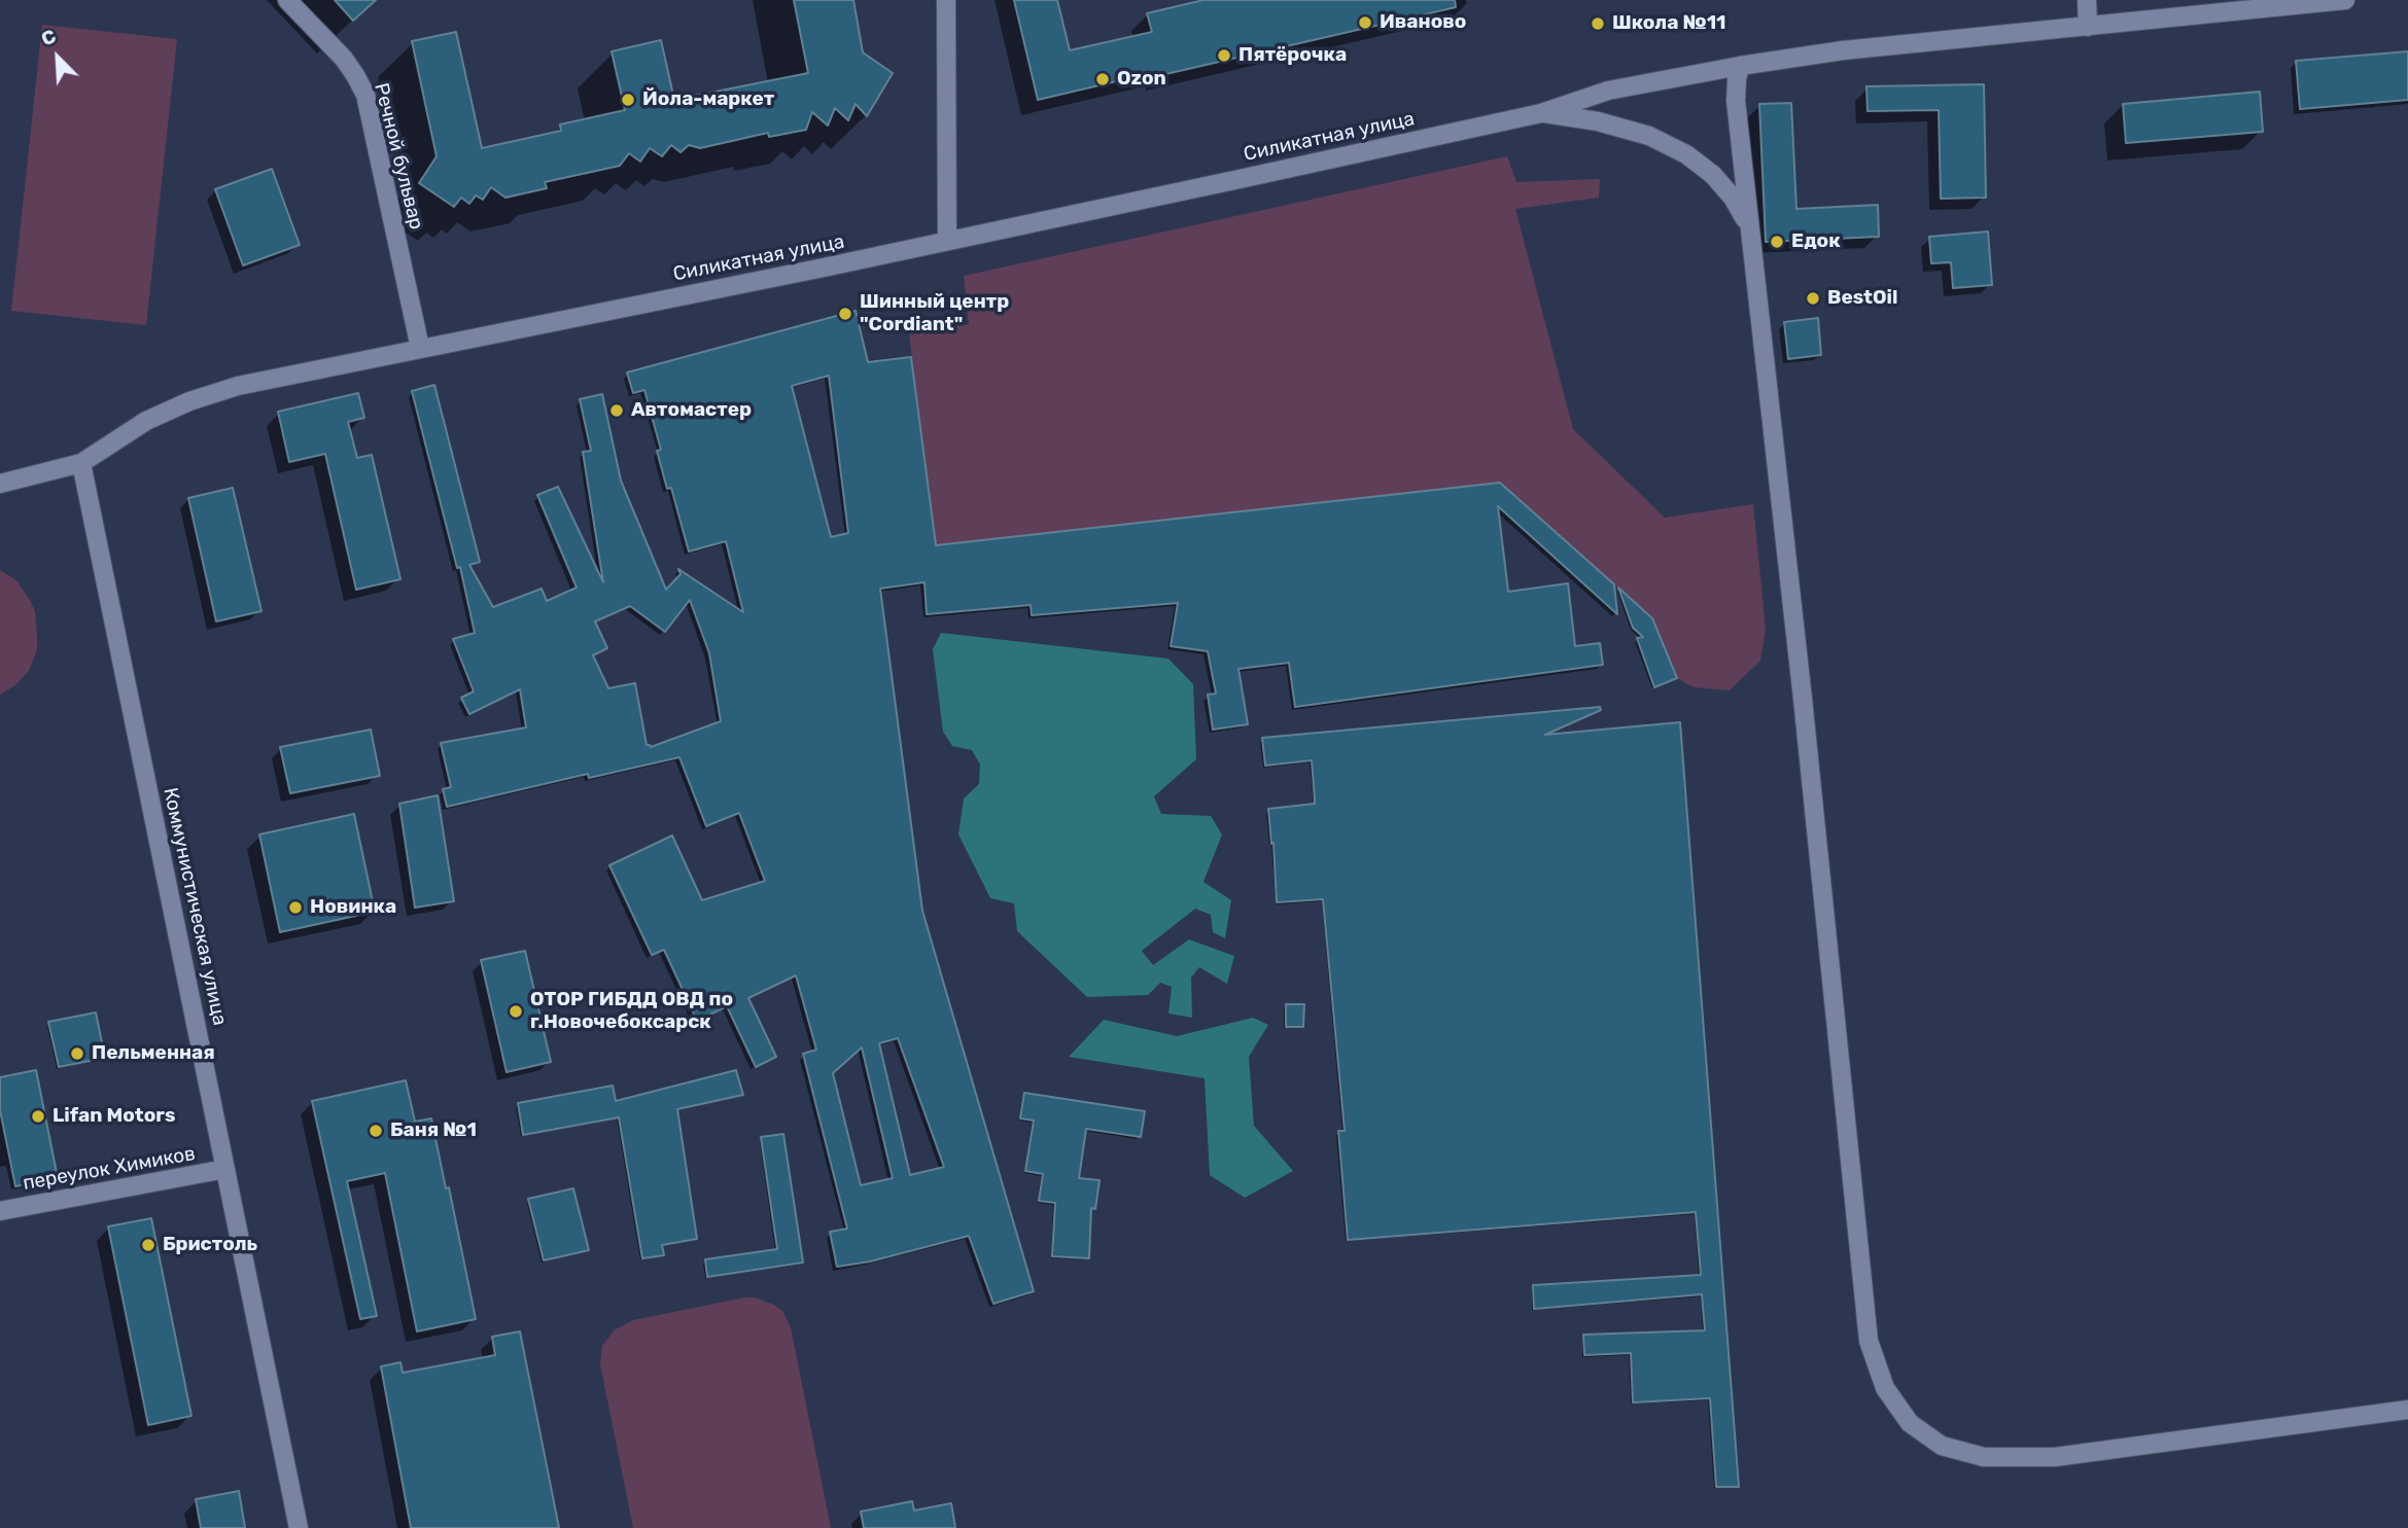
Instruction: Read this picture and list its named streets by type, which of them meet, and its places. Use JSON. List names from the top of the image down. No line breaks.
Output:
{"streets":{"street":["Силикатная улица","Речной бульвар","Коммунистическая улица","переулок Химиков"]},"crossings":[["Силикатная улица","Речной бульвар"],["Силикатная улица","Коммунистическая улица"],["Коммунистическая улица","переулок Химиков"]],"places":["Иваново","Школа №11","Пятёрочка","Ozon","Йола-маркет","Едок","BestOil","Шинный центр \"Cordiant\"","Автомастер","Новинка","ОТОР ГИБДД ОВД по г.Новочебоксарск","Пельменная","Lifan Motors","Баня №1","Бристоль"],"north":"top left"}
